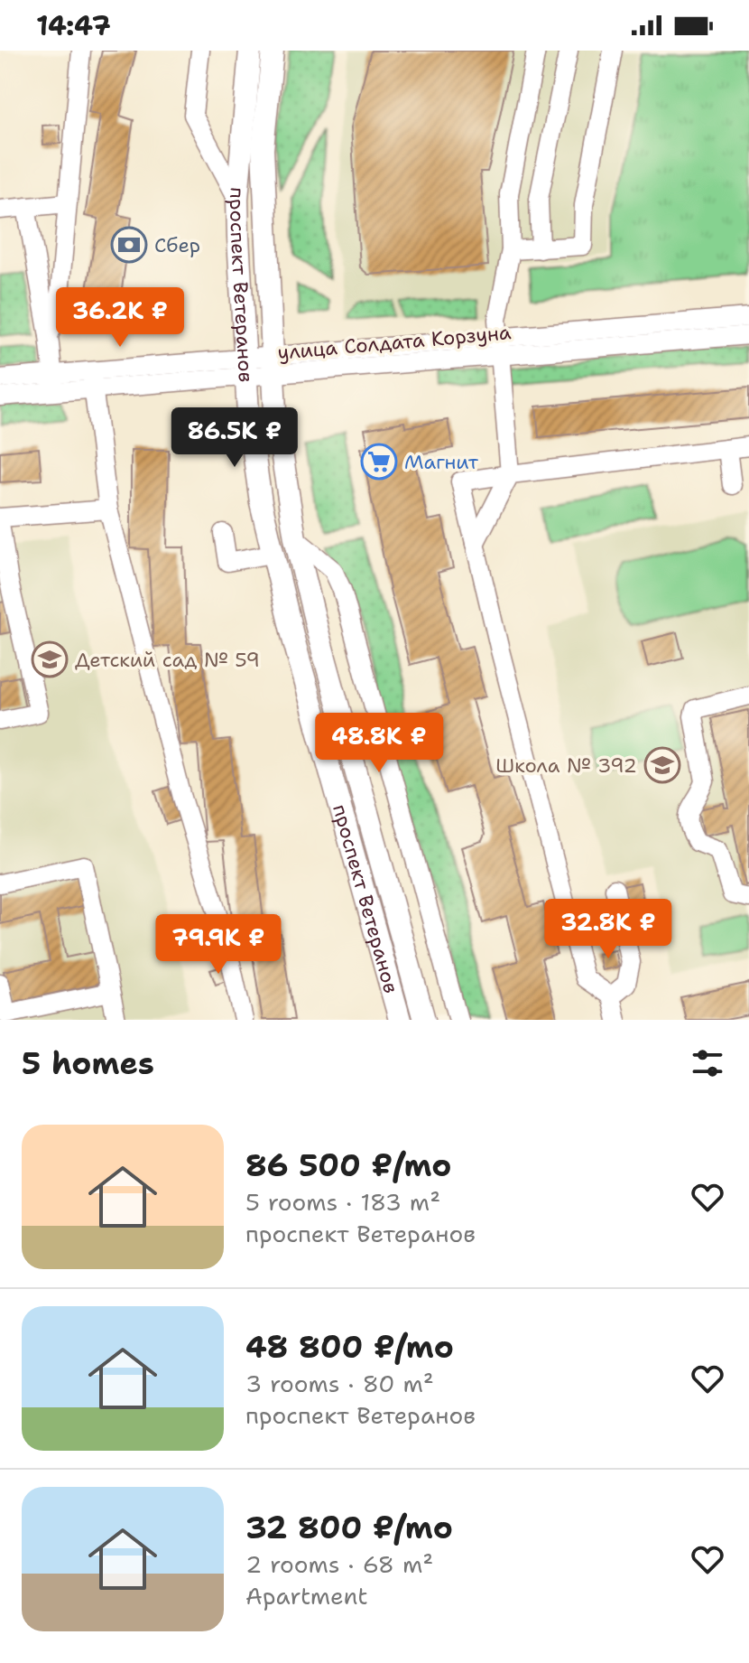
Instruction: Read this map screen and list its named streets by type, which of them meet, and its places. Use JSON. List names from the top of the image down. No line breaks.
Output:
{"streets":{"main road":["проспект Ветеранов"],"street":["улица Солдата Корзуна"]},"crossings":[["проспект Ветеранов","улица Солдата Корзуна"]],"places":{"bank":["Сбер"],"supermarket":["Магнит"],"school or university":["Детский сад № 59","Школа № 392"]},"page":{"status":"14:47","price":["36.2K ₽","86.5K ₽","48.8K ₽","32.8K ₽","79.9K ₽"],"heading":"5 homes","list":[{"name":"86 500 ₽/mo","note":"5 rooms · 183 m² · проспект Ветеранов"},{"name":"48 800 ₽/mo","note":"3 rooms · 80 m² · проспект Ветеранов"},{"name":"32 800 ₽/mo","note":"2 rooms · 68 m² · Apartment"}]}}
